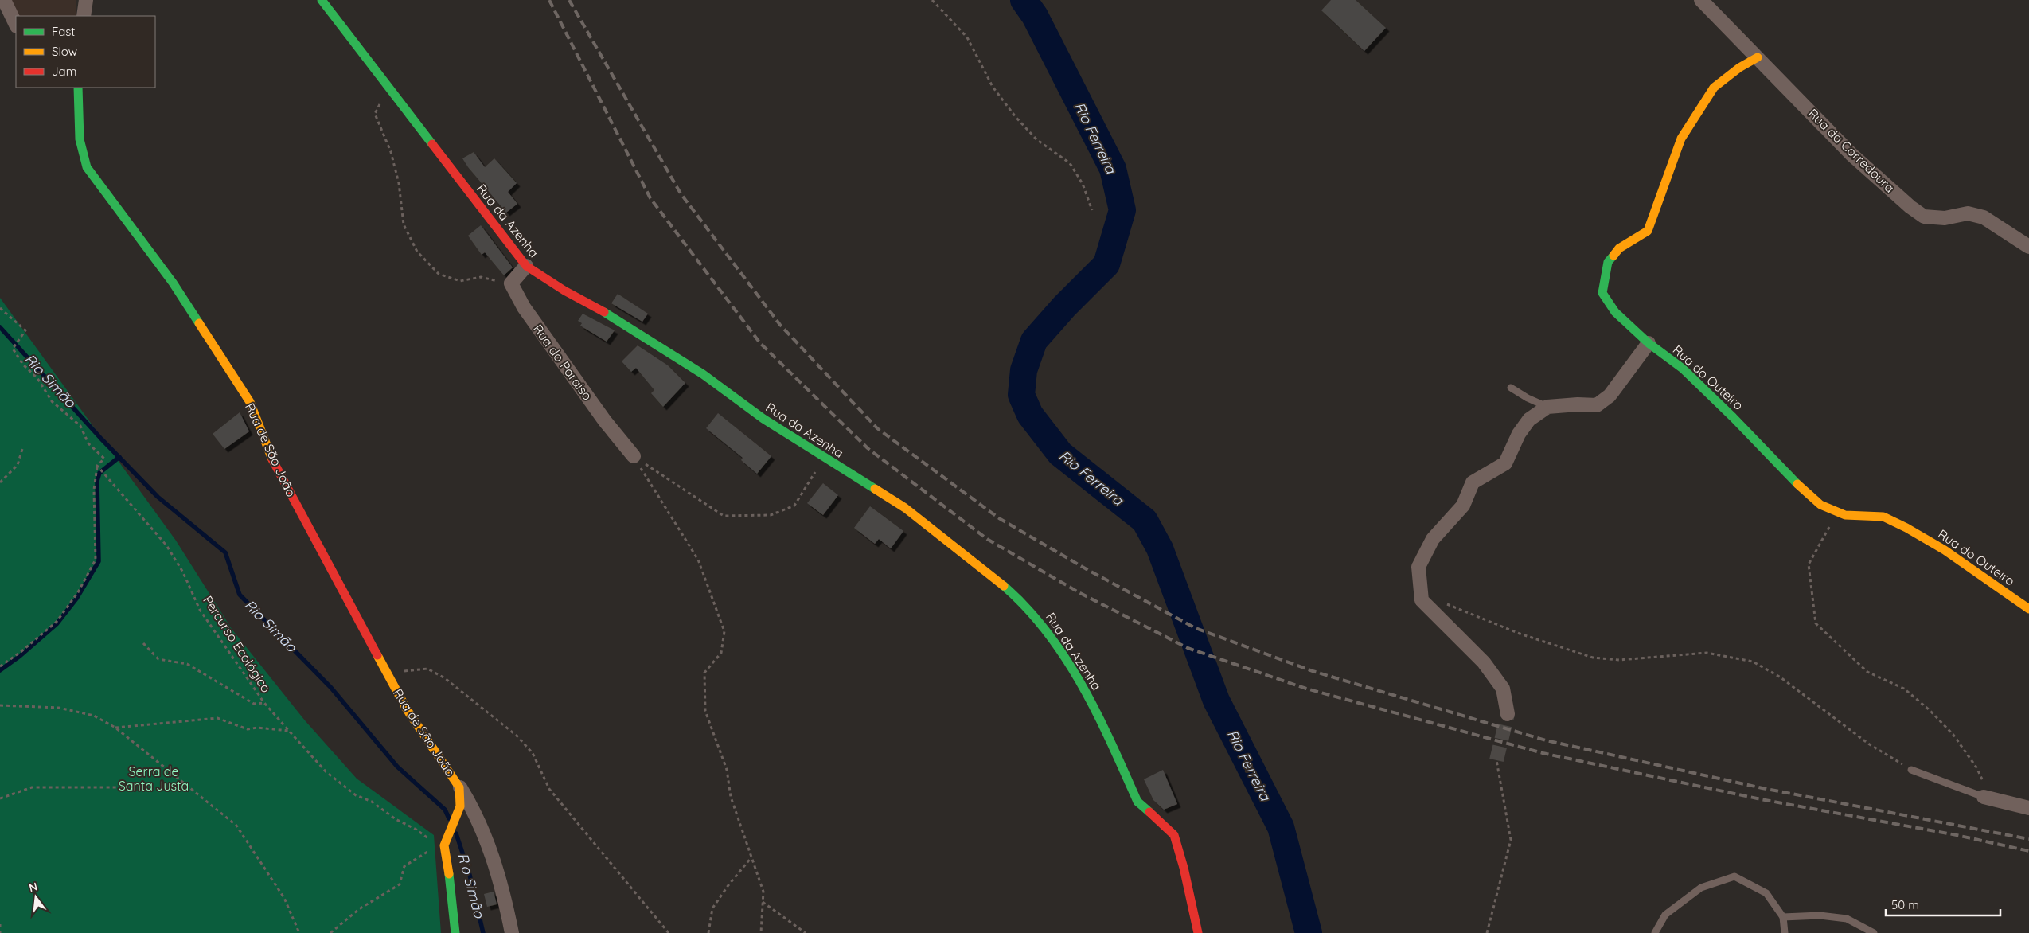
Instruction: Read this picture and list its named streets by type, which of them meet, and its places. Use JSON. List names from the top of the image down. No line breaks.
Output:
{"streets":{"street":["Rua da Corredoura","Rua da Azenha","Rua do Paraiso","Rua do Outeiro","Rua de São João"],"path":["Percurso Ecológico"]},"crossings":[["Rua da Corredoura","Rua do Outeiro"],["Rua de São João","Percurso Ecológico"]],"water":["Rio Ferreira","Rio Simão"],"parks":["Serra de Santa Justa"],"legend":["Fast","Slow","Jam"],"scale_bar":"50 m","north":"top"}
